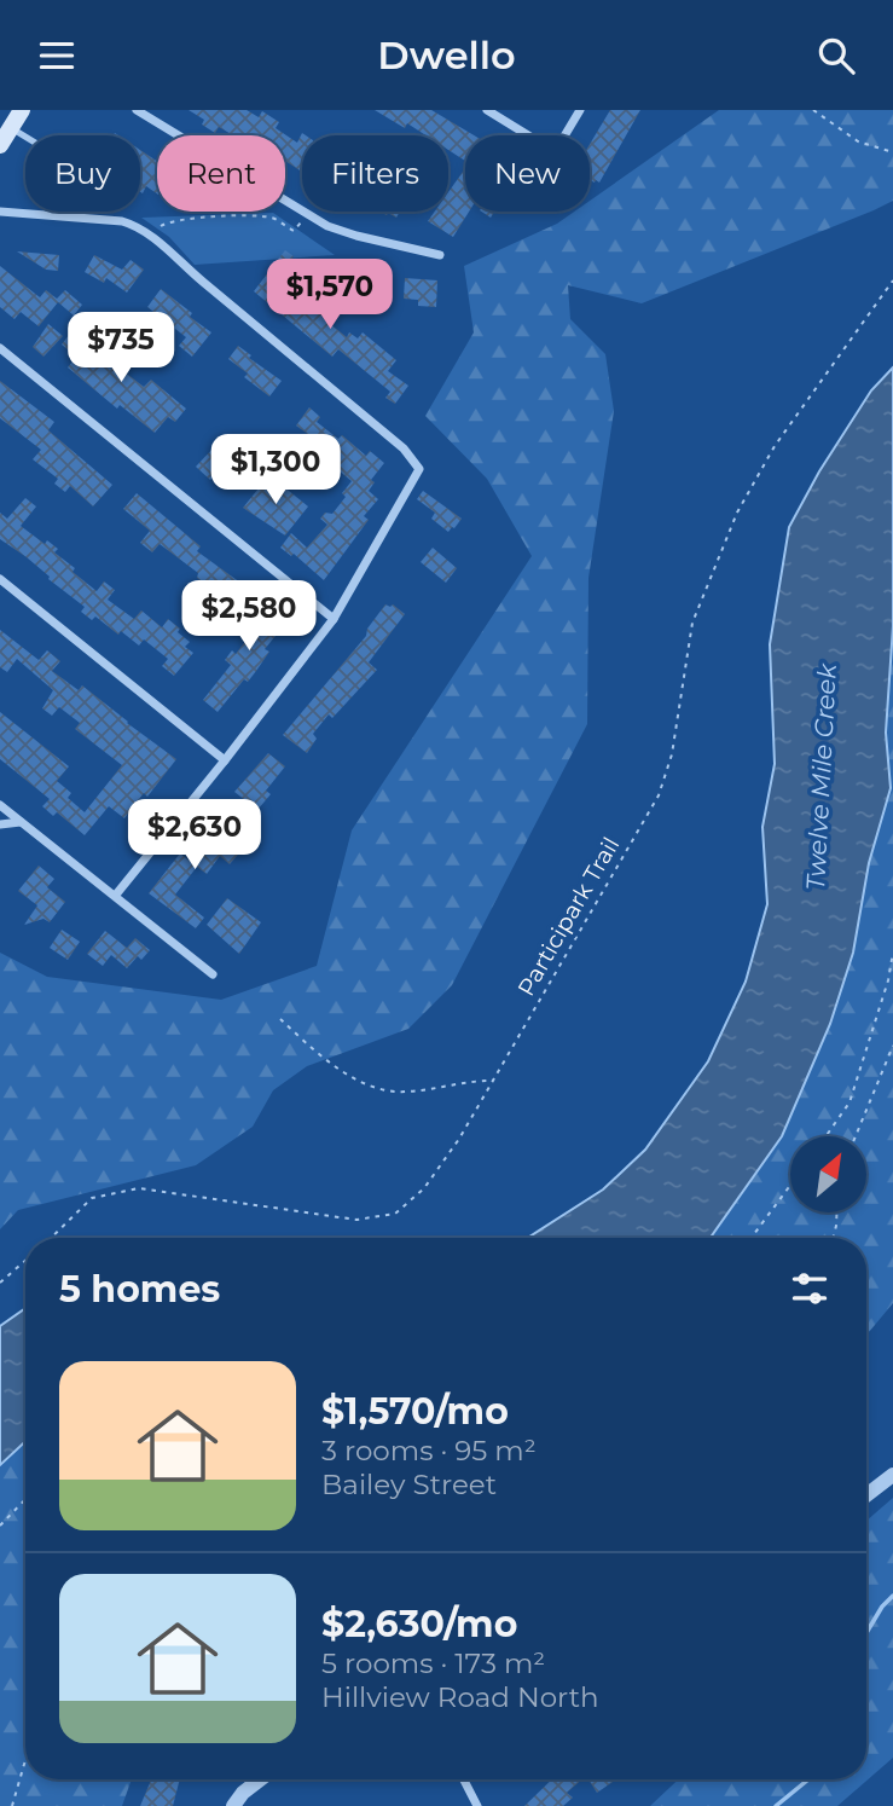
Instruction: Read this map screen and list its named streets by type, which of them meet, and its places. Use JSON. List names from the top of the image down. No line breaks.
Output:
{"streets":{"path":["Participark Trail"]},"water":["Twelve Mile Creek"],"north":"top right","page":{"header":"Dwello","chip":["Buy","Rent","Filters","New"],"price":["$1,570","$735","$1,300","$2,580","$2,630"],"heading":"5 homes","list":[{"name":"$1,570/mo","note":"3 rooms · 95 m² · Bailey Street"},{"name":"$2,630/mo","note":"5 rooms · 173 m² · Hillview Road North"}]}}
